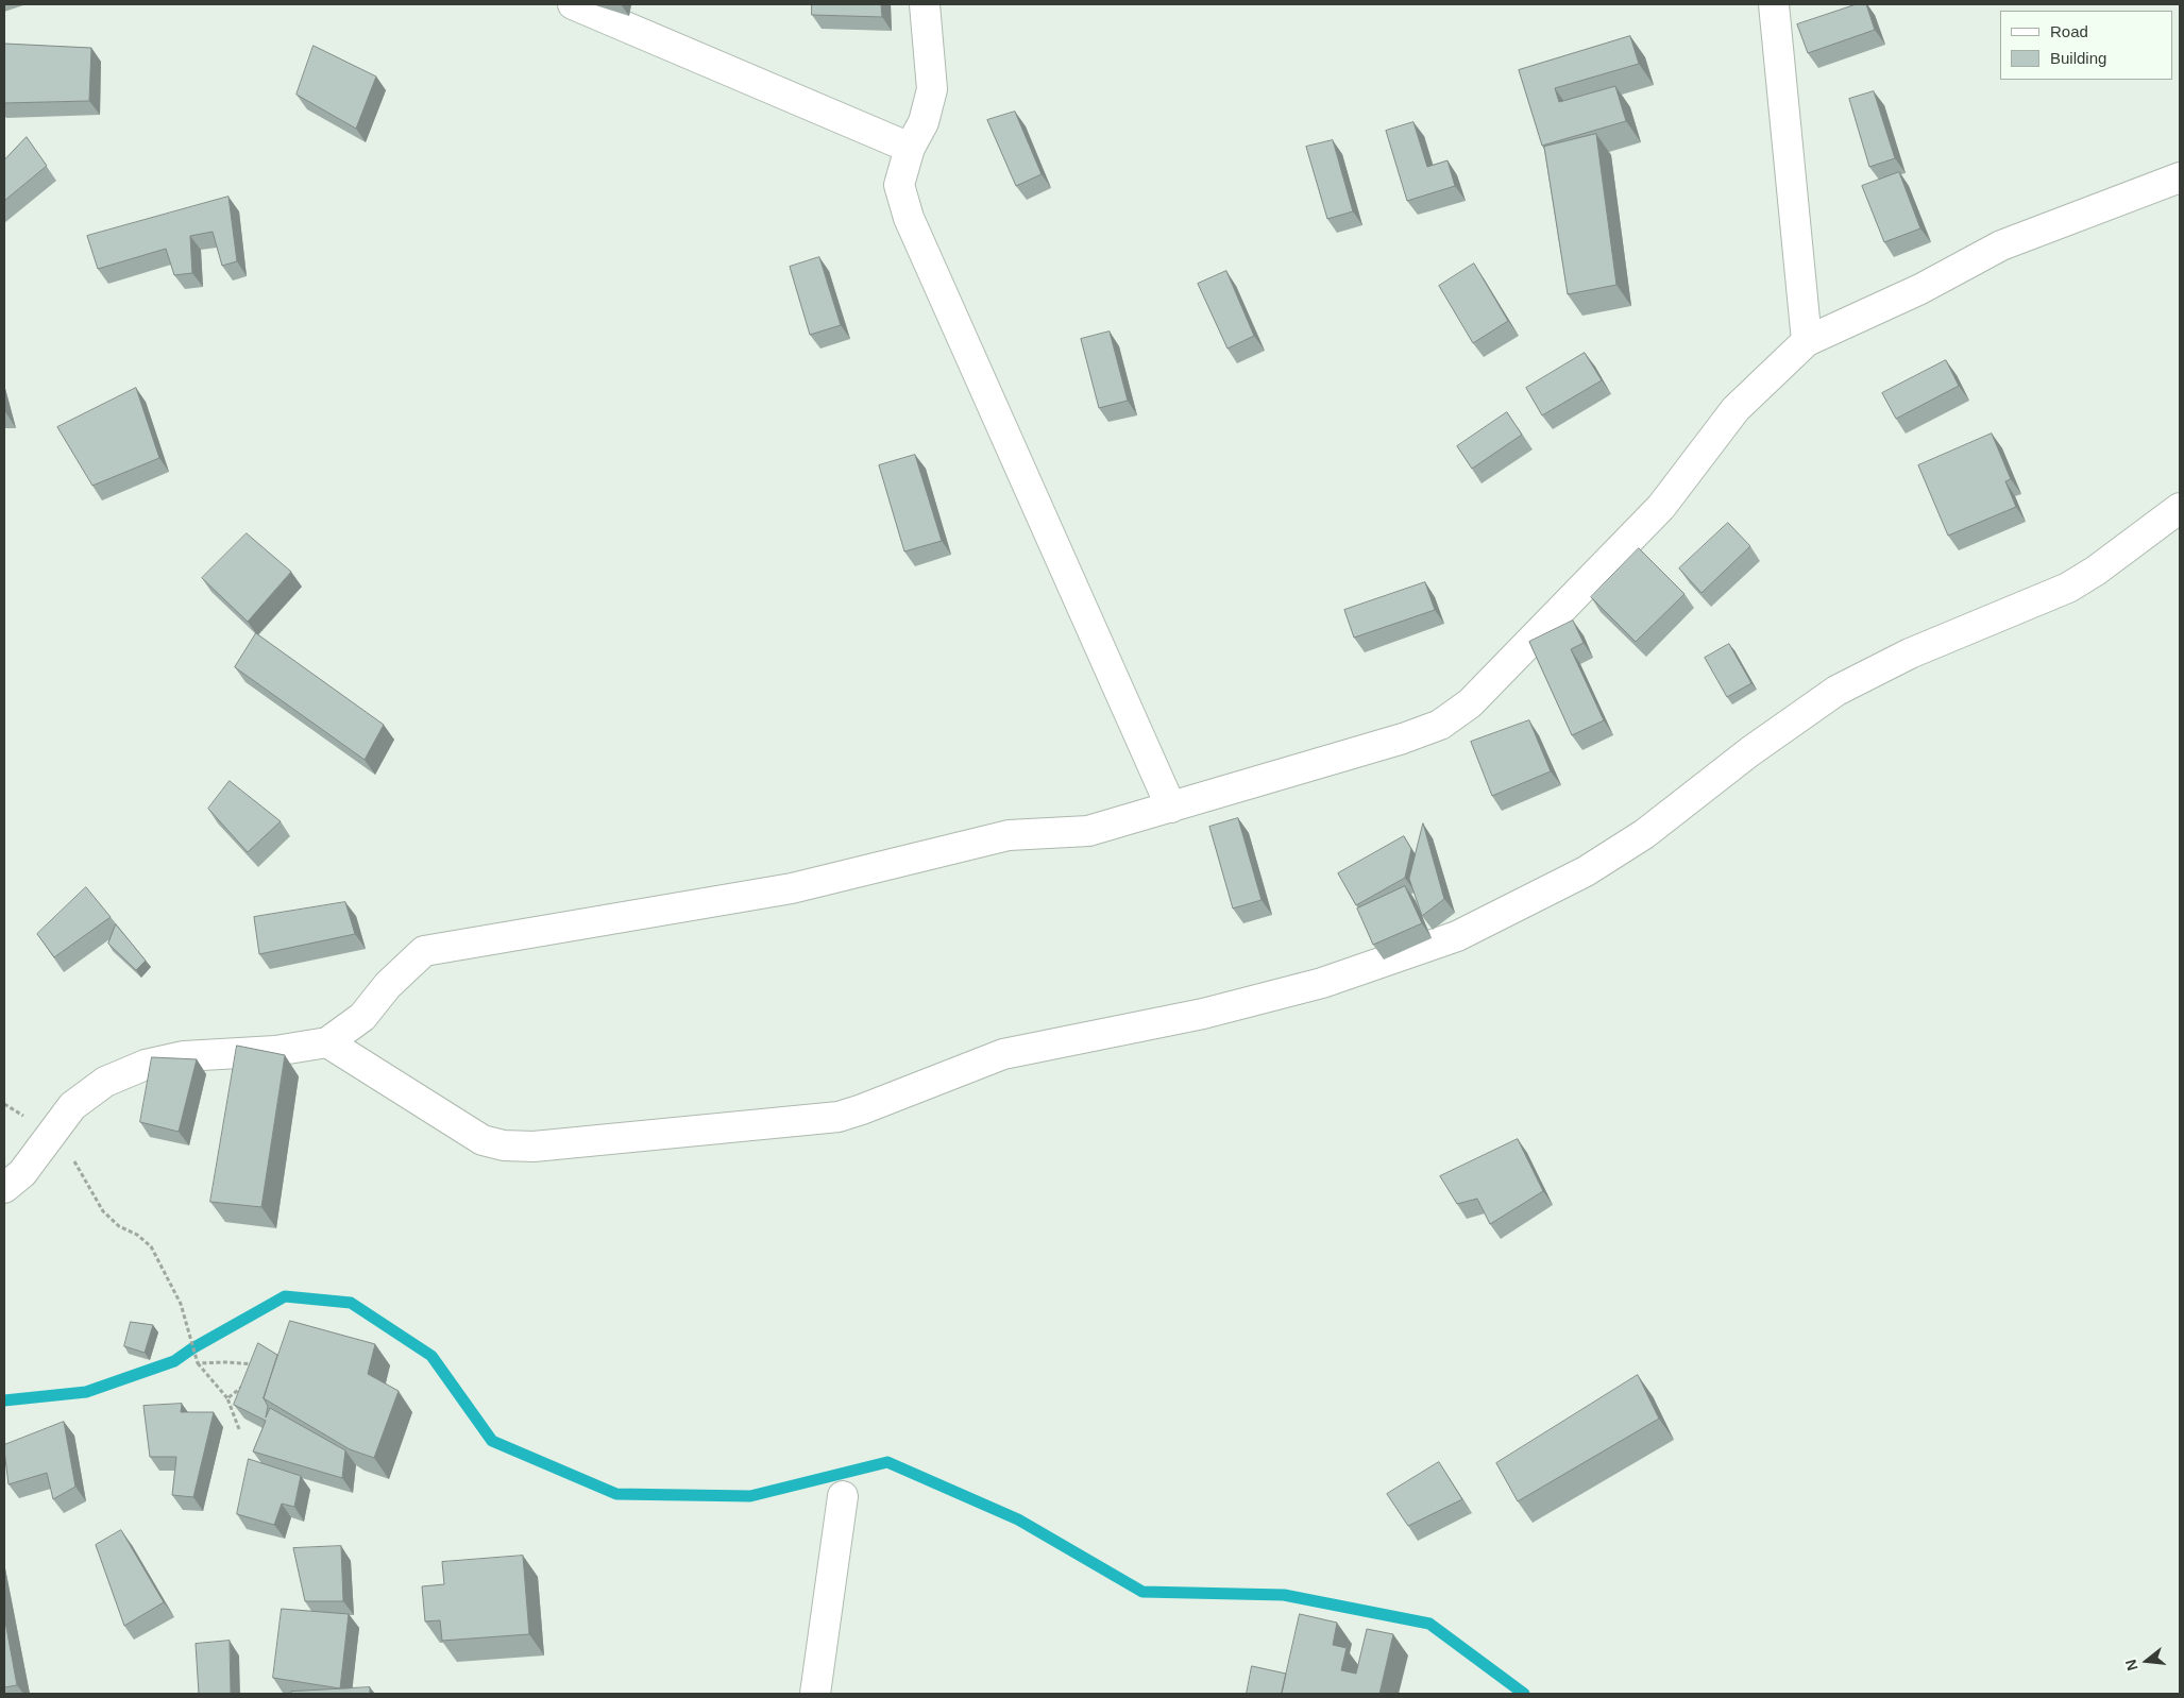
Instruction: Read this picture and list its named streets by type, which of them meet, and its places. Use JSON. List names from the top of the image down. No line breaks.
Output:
{"legend":["Road","Building"],"north":"left"}
